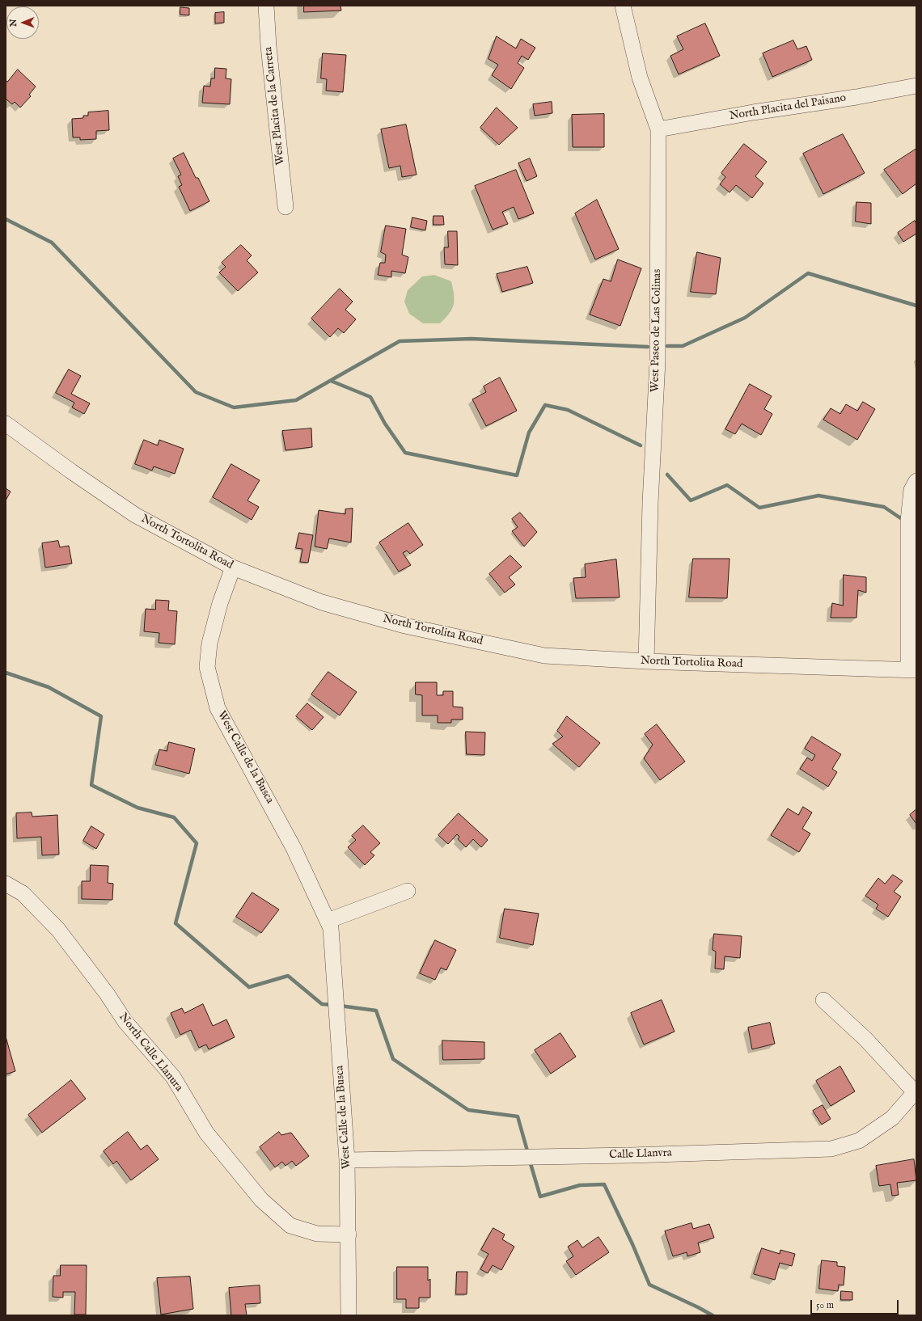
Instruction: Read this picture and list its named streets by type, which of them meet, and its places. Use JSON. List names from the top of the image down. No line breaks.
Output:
{"streets":{"street":["West Placita de la Carreta","North Placita del Paisano","West Paseo de Las Colinas","North Tortolita Road","West Calle de la Busca","North Calle Llanura","Calle Llanvra"]},"crossings":[["North Placita del Paisano","West Paseo de Las Colinas"],["West Paseo de Las Colinas","North Tortolita Road"],["North Tortolita Road","West Calle de la Busca"],["West Calle de la Busca","North Calle Llanura"],["West Calle de la Busca","Calle Llanvra"]],"scale_bar":"50 m","north":"left"}
